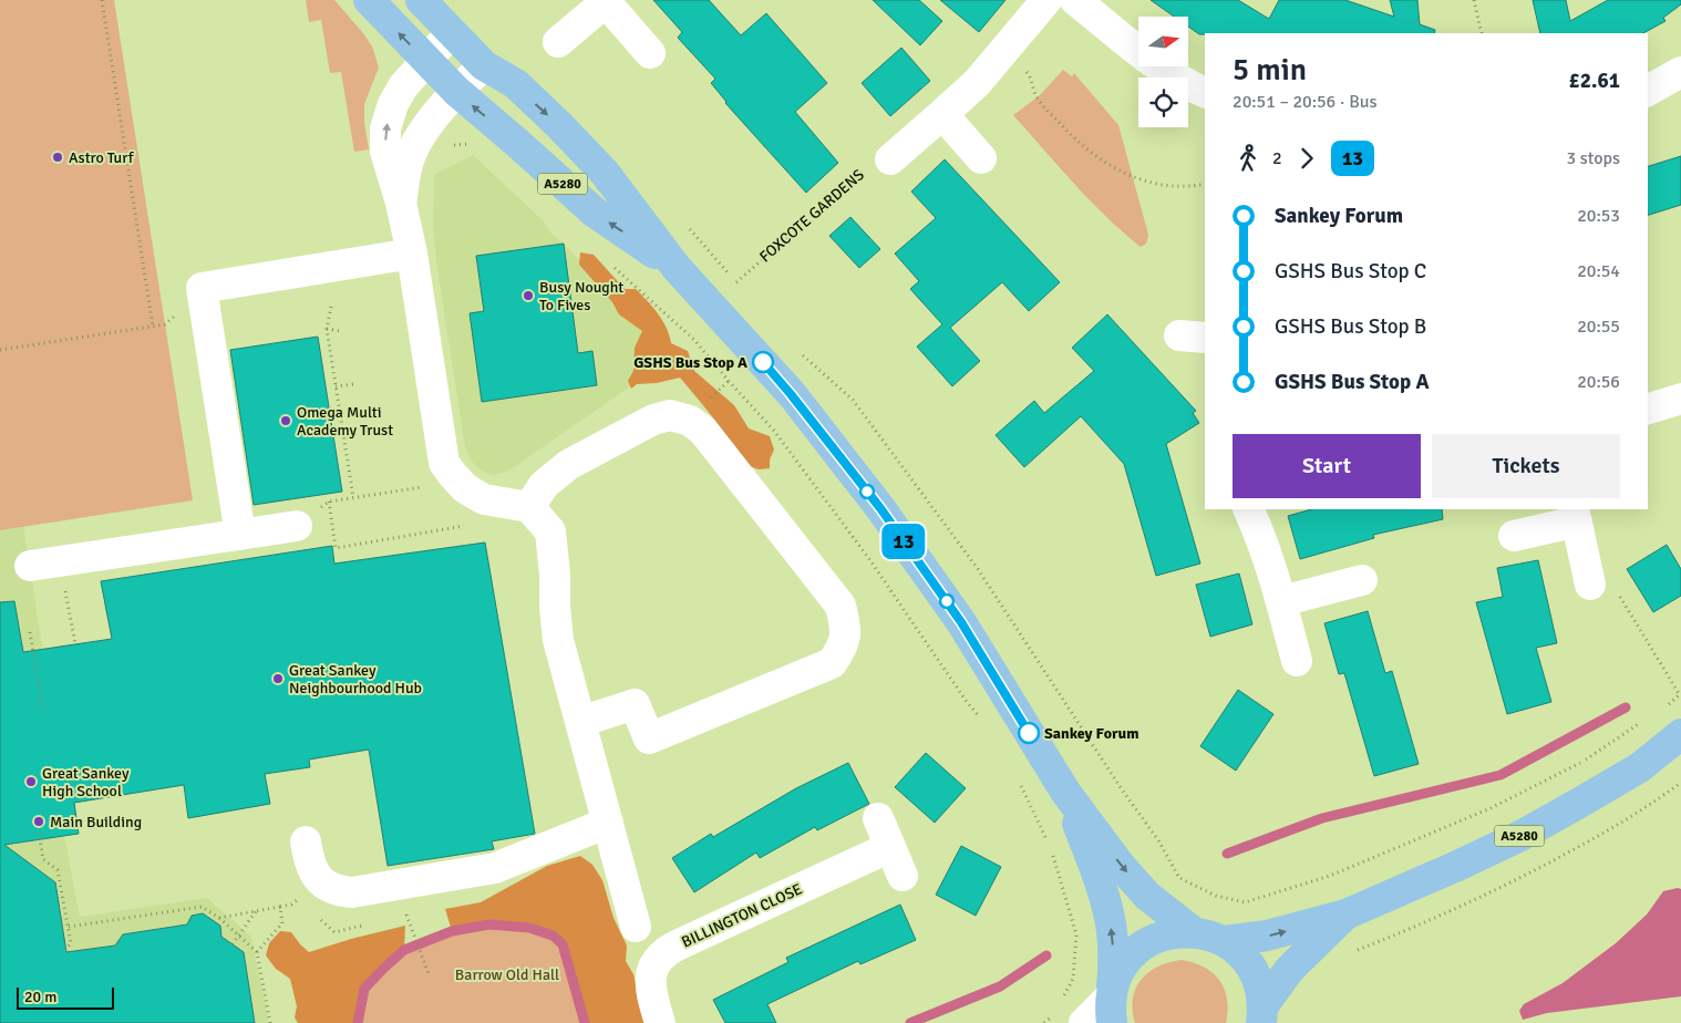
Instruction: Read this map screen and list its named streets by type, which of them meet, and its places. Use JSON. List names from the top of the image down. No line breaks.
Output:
{"streets":{"main road":["A5280"],"street":["BILLINGTON CLOSE"],"path":["FOXCOTE GARDENS"]},"parks":["Barrow Old Hall"],"places":["Astro Turf","Busy Nought To Fives","GSHS Bus Stop A","Omega Multi Academy Trust","Great Sankey Neighbourhood Hub","Sankey Forum","Great Sankey High School","Main Building"],"lines":["bus line 13"],"scale_bar":"20 m","north":"right","page":{"on_map":"13","heading":["5 min","20:51 – 20:56 · Bus","£2.61"],"legs":["2","13","3 stops"],"list":[{"name":"Sankey Forum","value":"20:53"},{"name":"GSHS Bus Stop C","value":"20:54"},{"name":"GSHS Bus Stop B","value":"20:55"},{"name":"GSHS Bus Stop A","value":"20:56"}],"buttons":["Start","Tickets"],"scale":"20 m"}}
